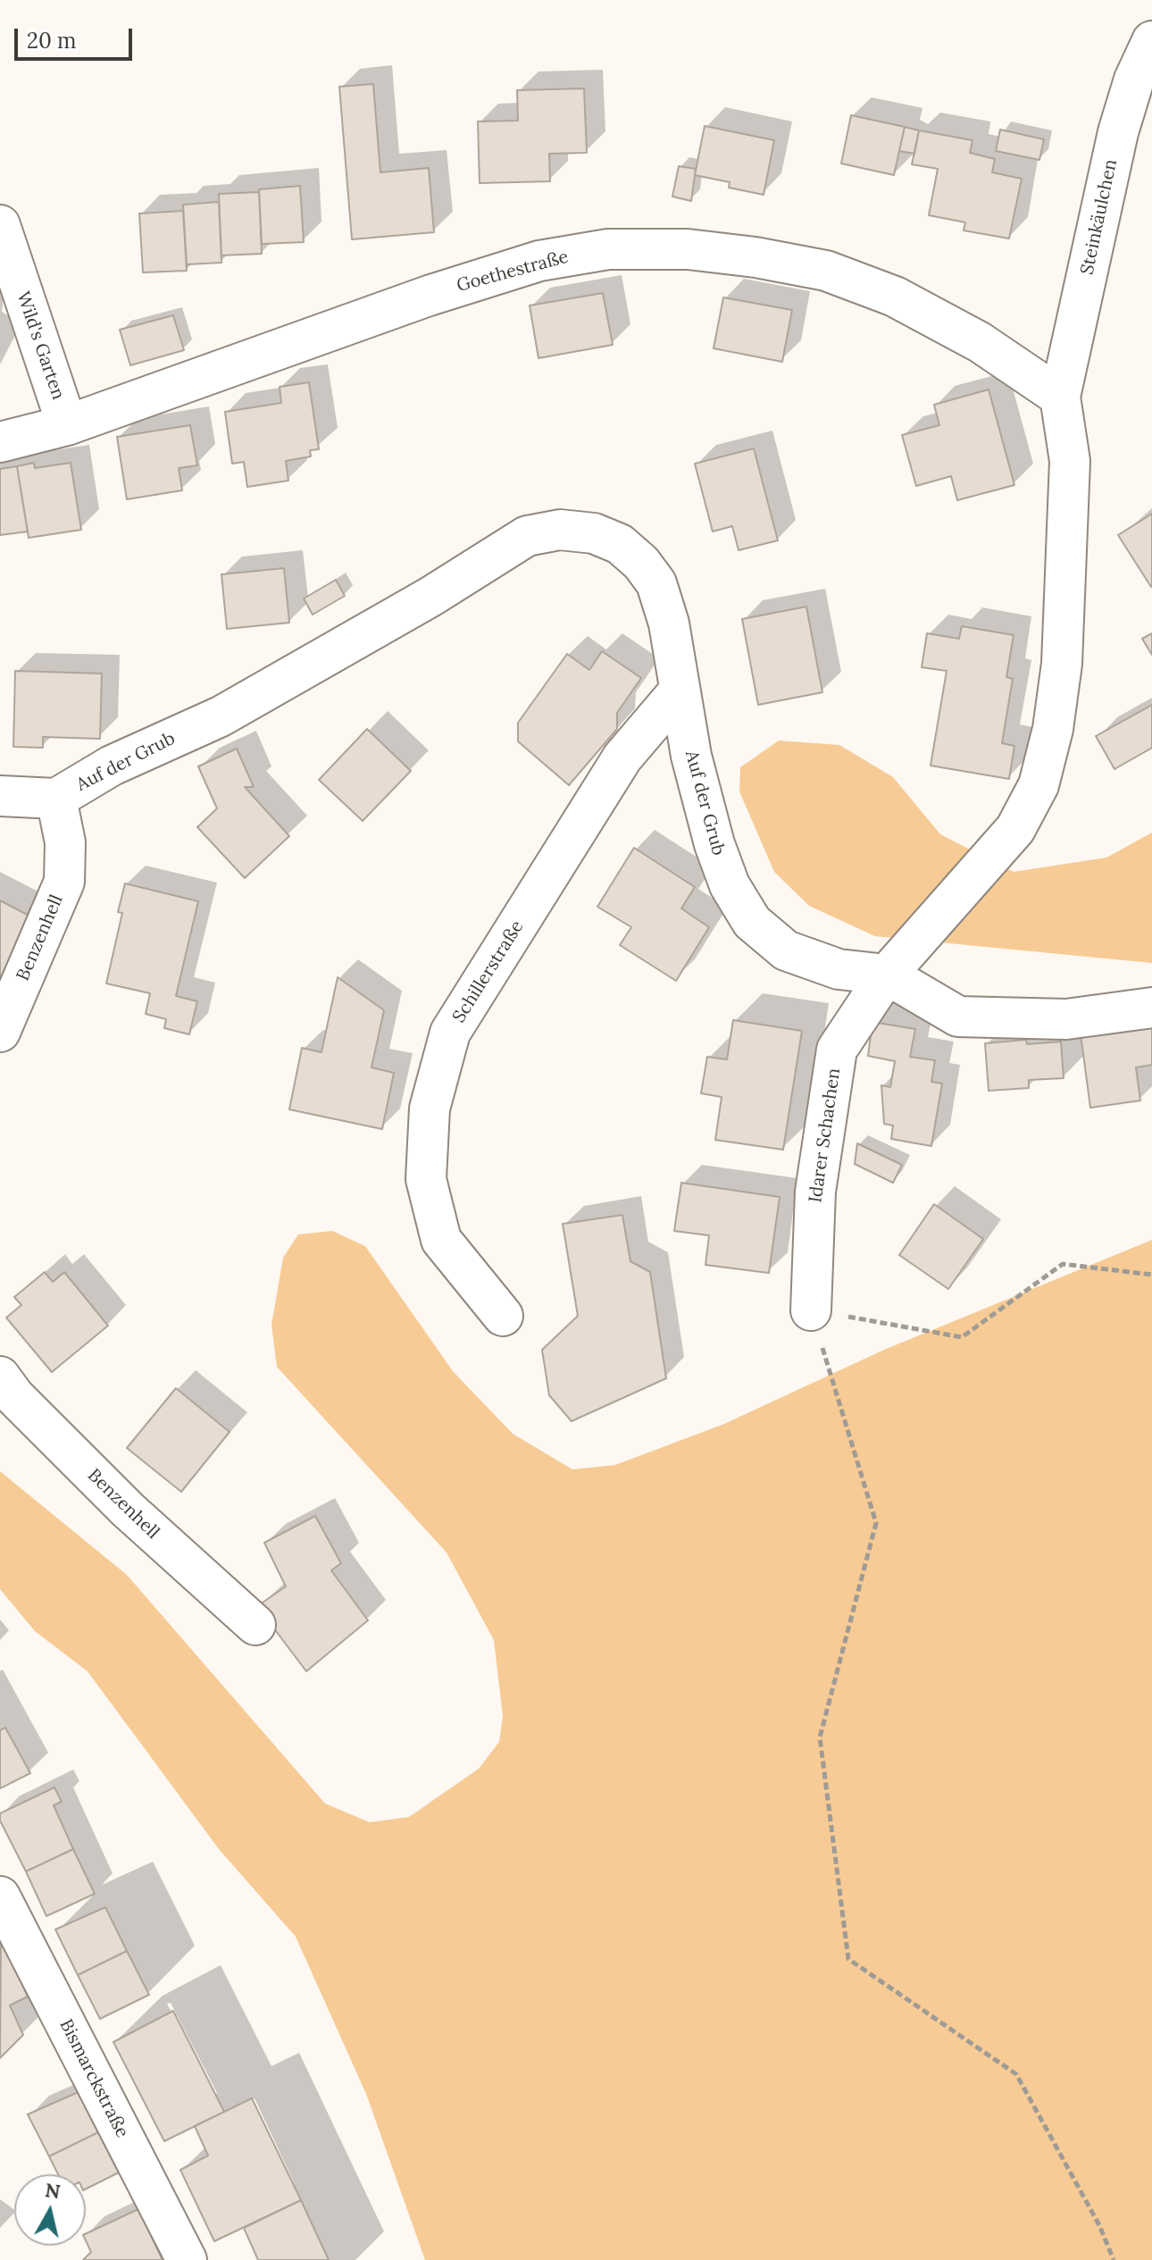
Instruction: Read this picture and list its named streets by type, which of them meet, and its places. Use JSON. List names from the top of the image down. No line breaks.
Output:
{"streets":{"street":["Steinkäulchen","Goethestraße","Wild's Garten","Auf der Grub","Benzenhell","Schillerstraße","Idarer Schachen","Bismarckstraße"]},"crossings":[["Steinkäulchen","Goethestraße"],["Goethestraße","Wild's Garten"],["Auf der Grub","Benzenhell"],["Auf der Grub","Schillerstraße"],["Auf der Grub","Idarer Schachen"]],"scale_bar":"20 m","north":"top"}
